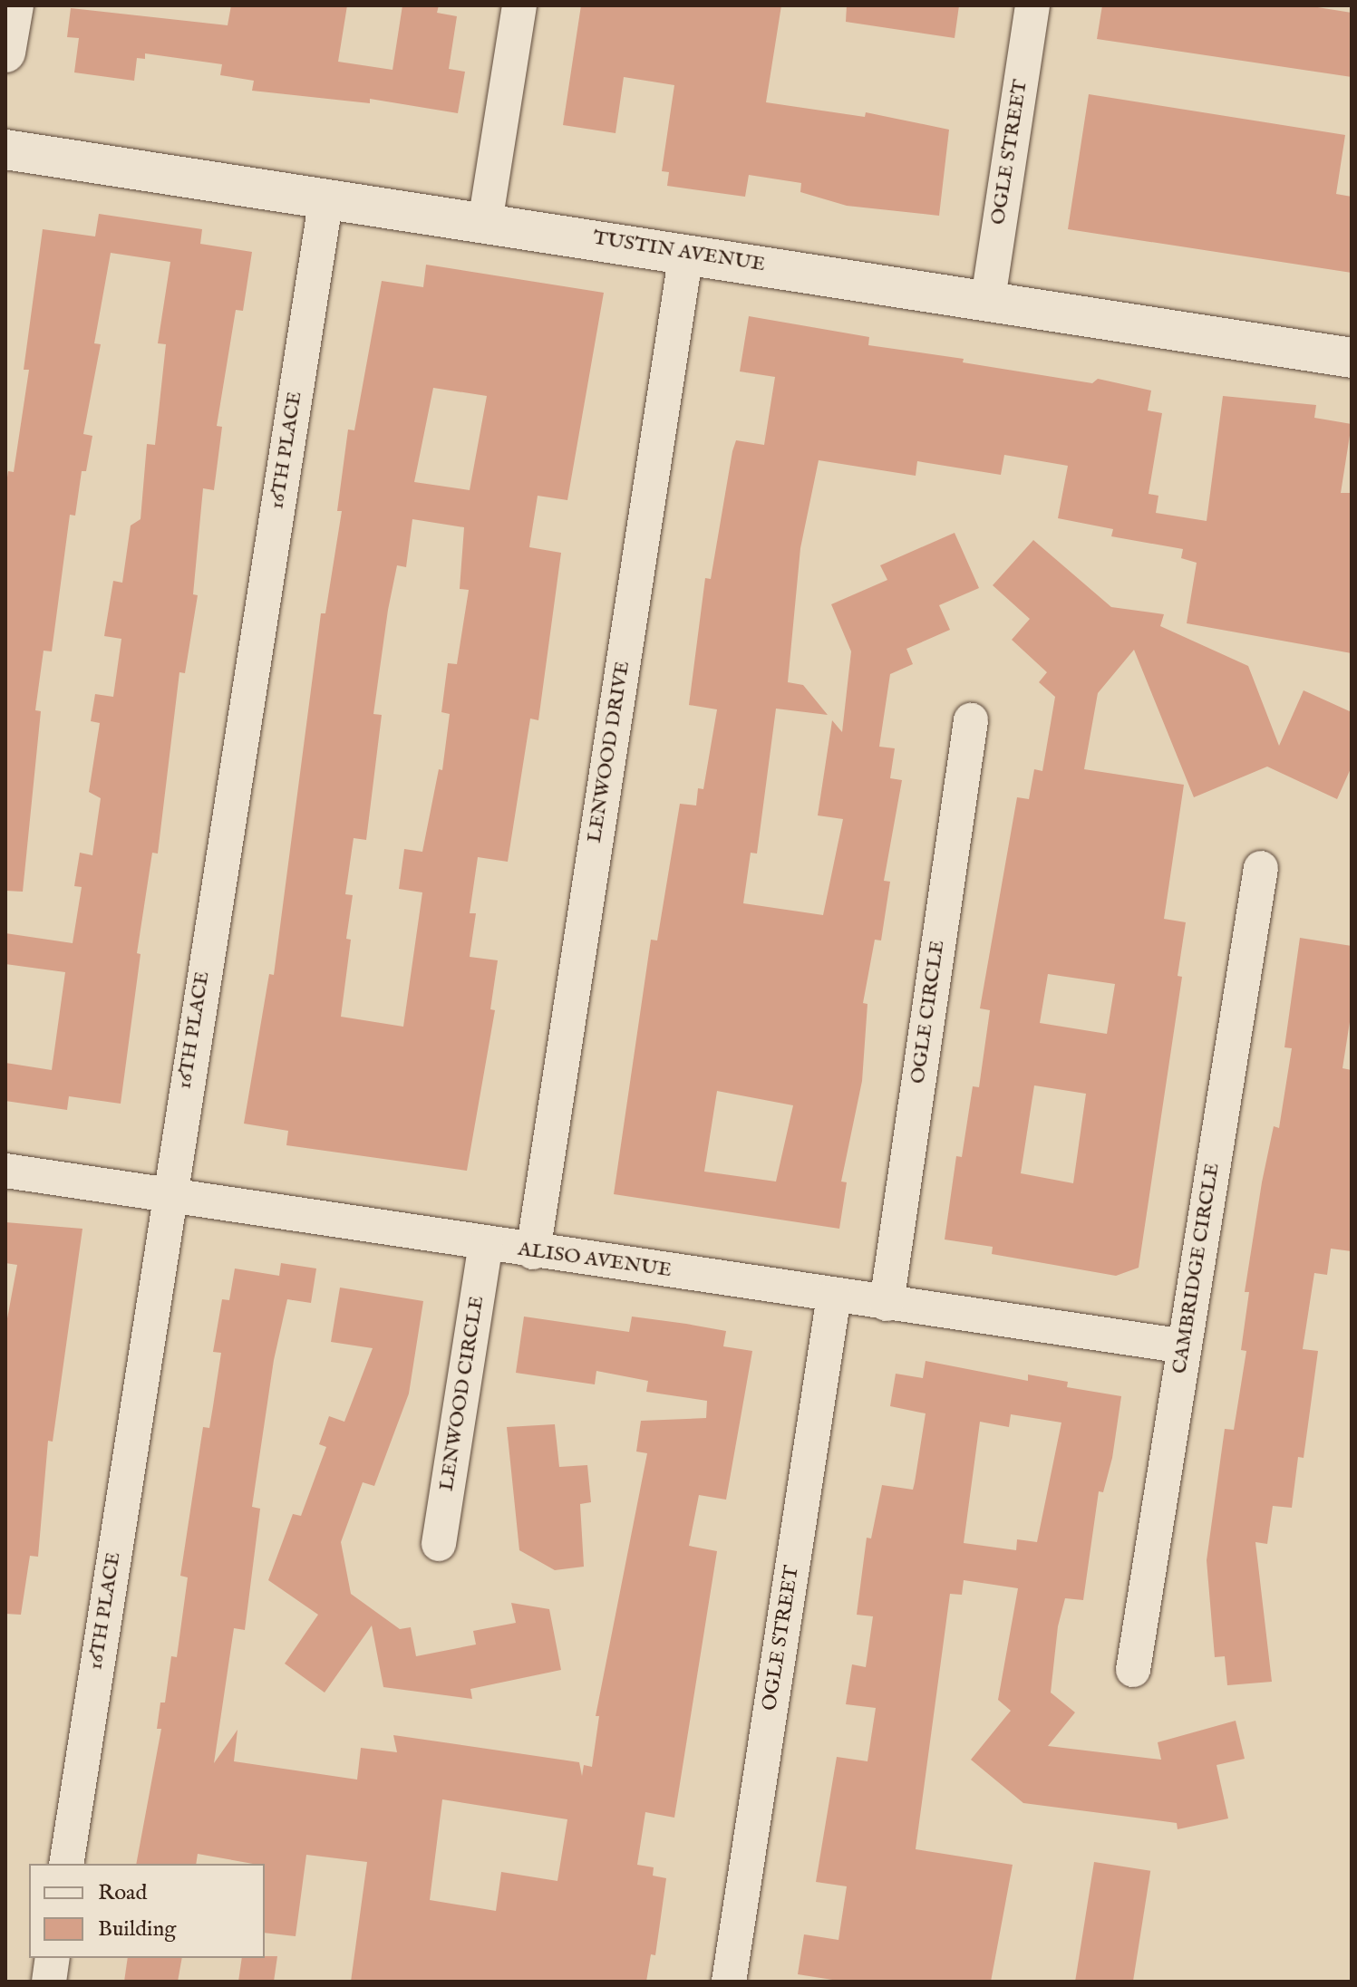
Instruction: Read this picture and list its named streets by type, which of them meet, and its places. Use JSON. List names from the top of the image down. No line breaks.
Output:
{"streets":{"street":["OGLE STREET","TUSTIN AVENUE","16TH PLACE","LENWOOD DRIVE","OGLE CIRCLE","ALISO AVENUE","CAMBRIDGE CIRCLE","LENWOOD CIRCLE"]},"crossings":[["OGLE STREET","TUSTIN AVENUE"],["OGLE STREET","ALISO AVENUE"],["TUSTIN AVENUE","16TH PLACE"],["TUSTIN AVENUE","LENWOOD DRIVE"],["16TH PLACE","ALISO AVENUE"],["LENWOOD DRIVE","ALISO AVENUE"],["OGLE CIRCLE","ALISO AVENUE"],["ALISO AVENUE","CAMBRIDGE CIRCLE"],["ALISO AVENUE","LENWOOD CIRCLE"]],"legend":["Road","Building"]}
